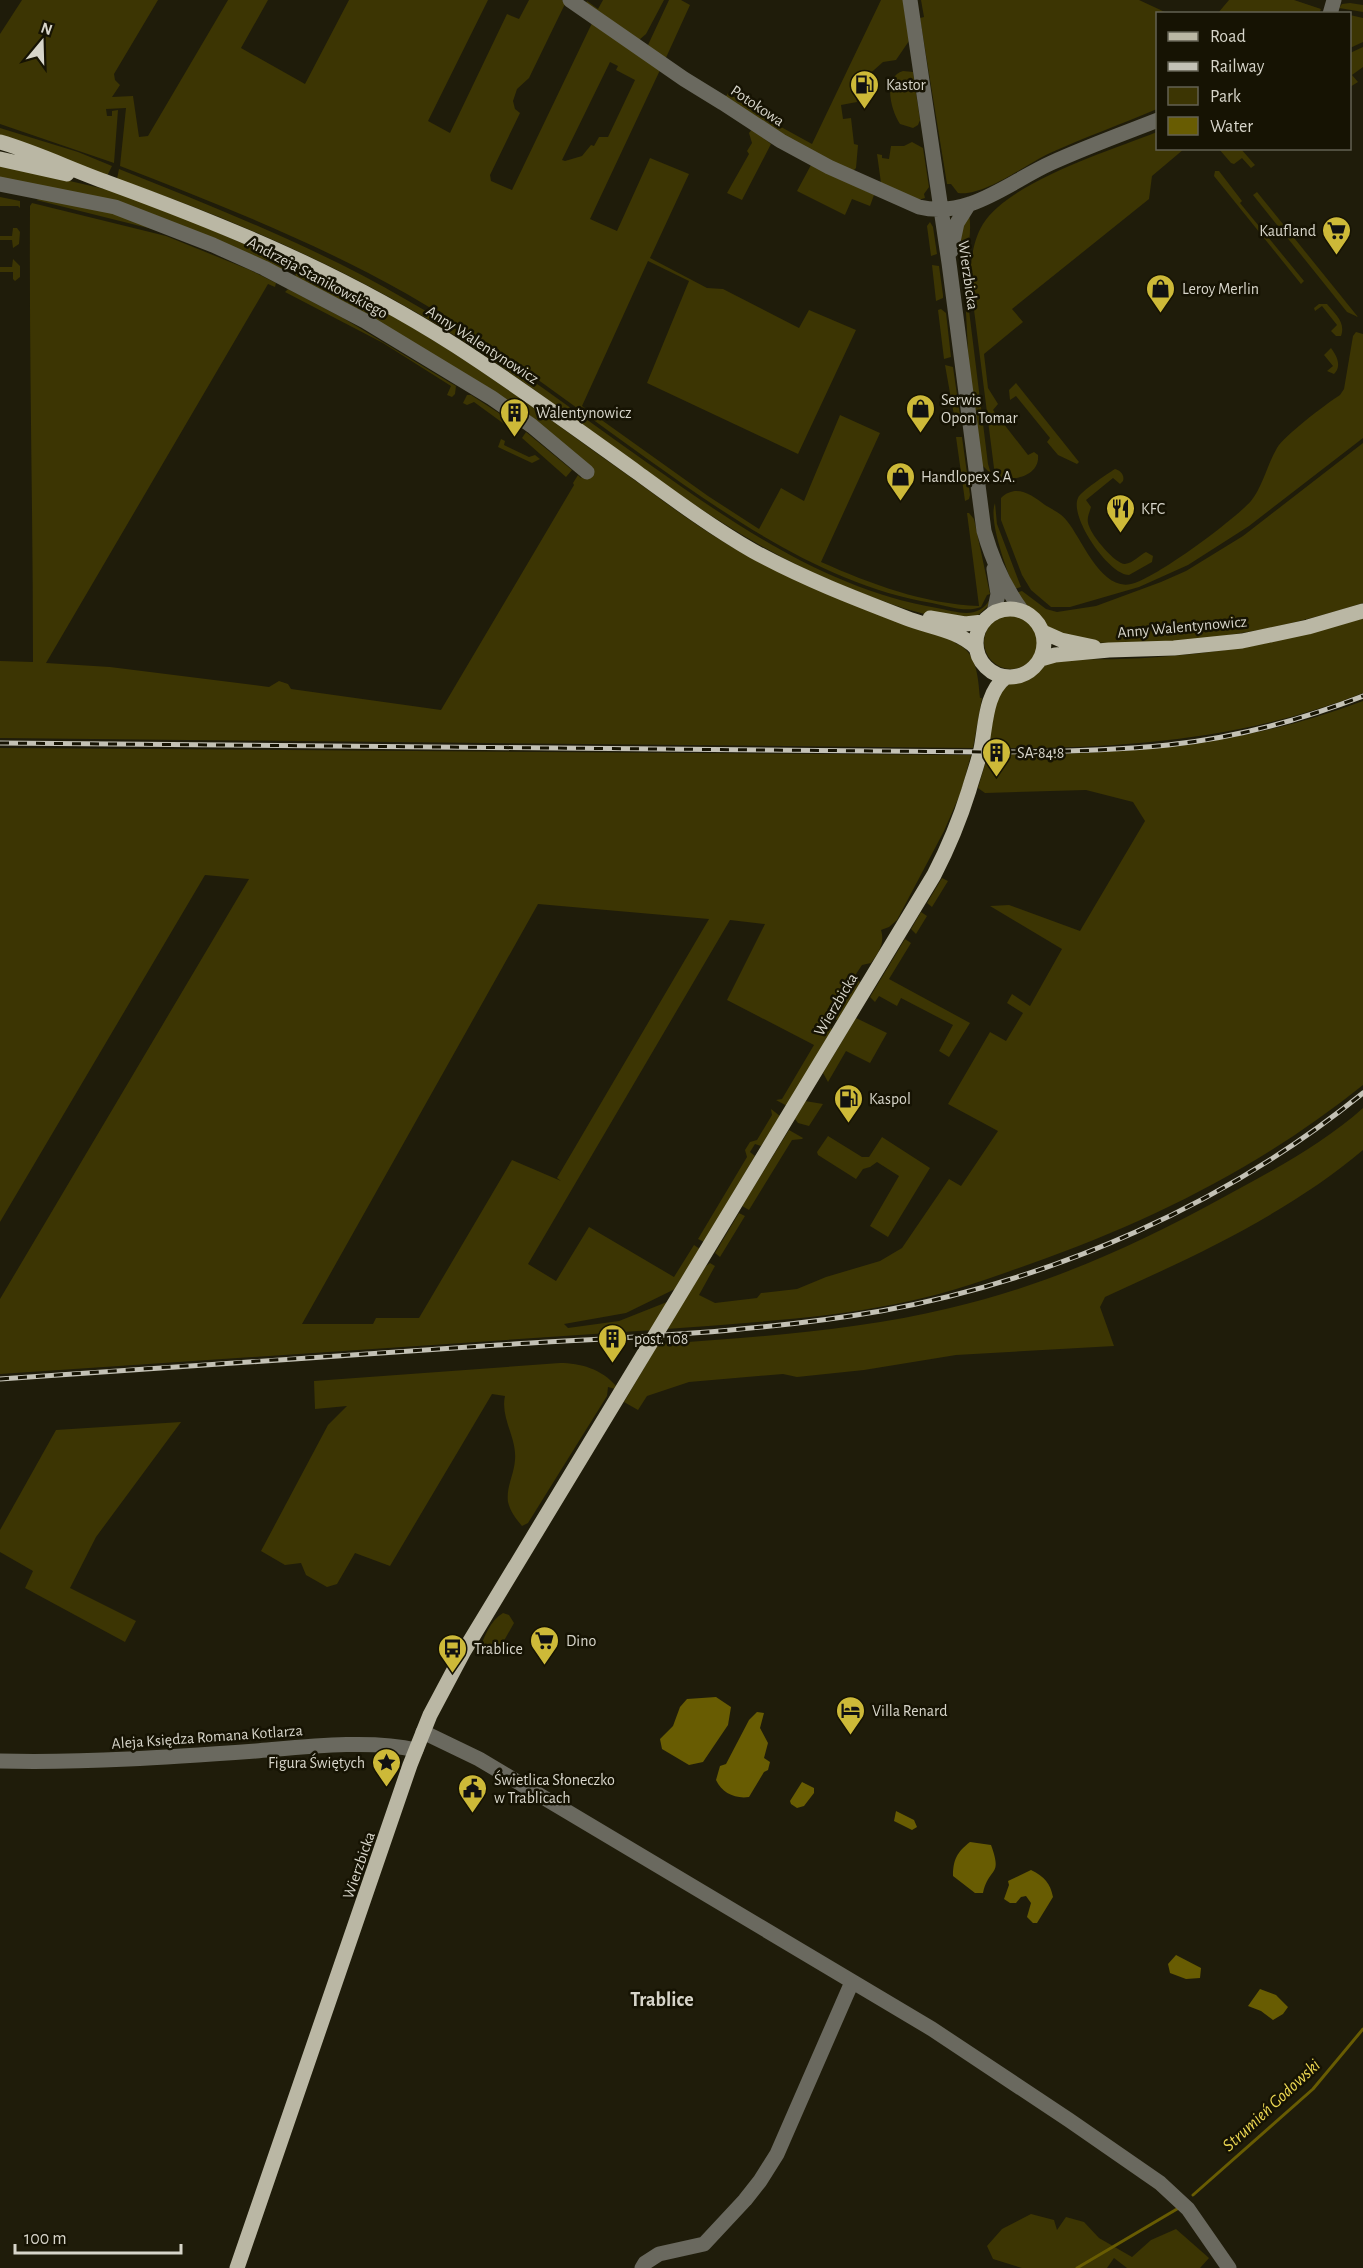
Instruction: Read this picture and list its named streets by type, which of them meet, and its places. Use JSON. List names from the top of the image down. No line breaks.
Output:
{"streets":{"main road":["Wierzbicka","Anny Walentynowicz"],"street":["Potokowa","Andrzeja Stanikowskiego","Aleja Księdza Romana Kotlarza"]},"crossings":[["Potokowa","Wierzbicka"],["Wierzbicka","Anny Walentynowicz"],["Wierzbicka","Aleja Księdza Romana Kotlarza"]],"districts":["Trablice"],"water":["Strumień Godowski"],"places":{"fuel station":["Kastor","Kaspol"],"supermarket":["Kaufland","Dino"],"shop":["Leroy Merlin","Serwis Opon Tomar","Handlopex S.A."],"building":["Walentynowicz","SA-84.8","post. 108"],"restaurant":["KFC"],"bus stop":["Trablice"],"hotel":["Villa Renard"],"place":["Figura Świętych"],"public building":["Świetlica Słoneczko w Trablicach"]},"legend":["Road","Railway","Park","Water"],"scale_bar":"100 m","north":"top"}
